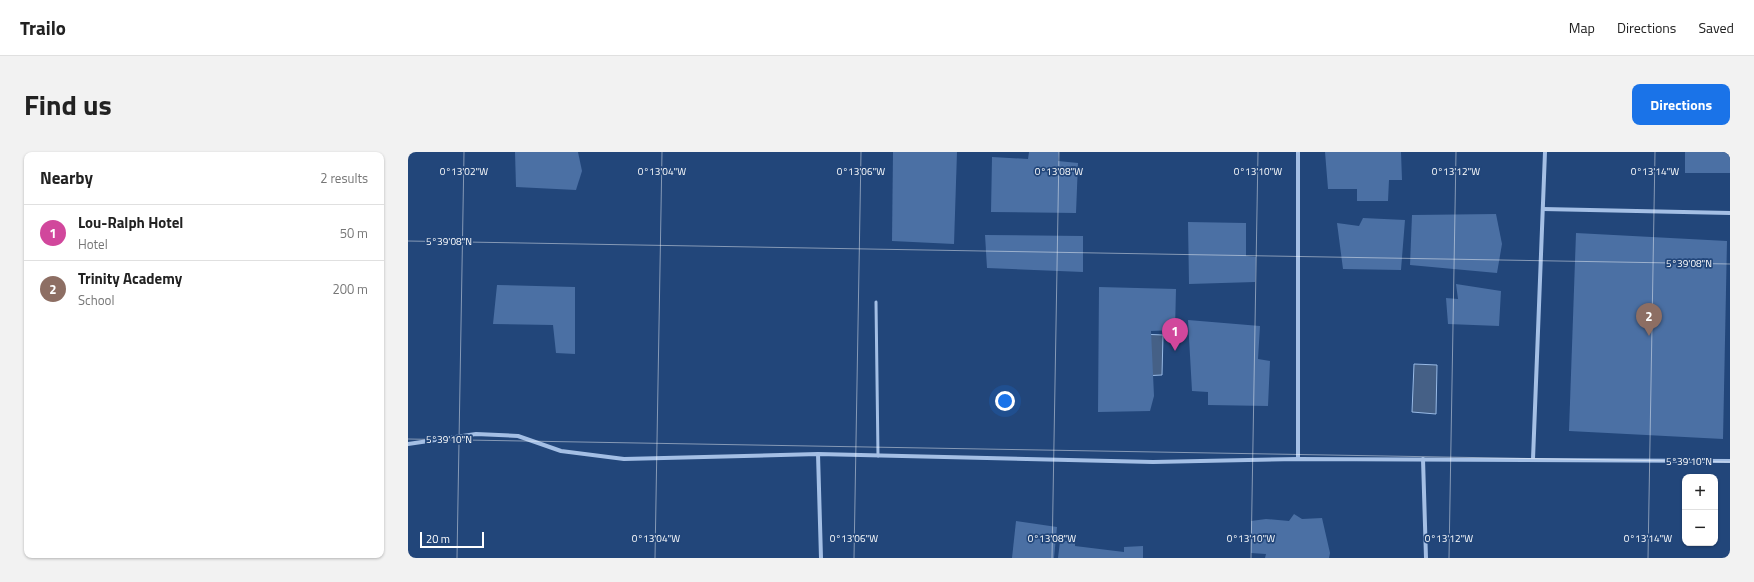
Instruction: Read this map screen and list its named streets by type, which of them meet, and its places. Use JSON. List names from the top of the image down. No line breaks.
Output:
{"scale_bar":"20 m","page":{"header":"Trailo","nav":["Map","Directions","Saved"],"title":"Find us","buttons":"Directions","heading":["Nearby","2 results"],"list":[{"mark":"1","name":"Lou-Ralph Hotel","note":"Hotel","value":"50 m"},{"mark":"2","name":"Trinity Academy","note":"School","value":"200 m"}],"pins":["2","1"],"map_buttons":["+","−"],"scale":"20 m"},"coordinates":["0°13'02\"W","0°13'04\"W","0°13'06\"W","0°13'08\"W","0°13'10\"W","0°13'12\"W","0°13'14\"W","5°39'08\"N","5°39'10\"N"]}
